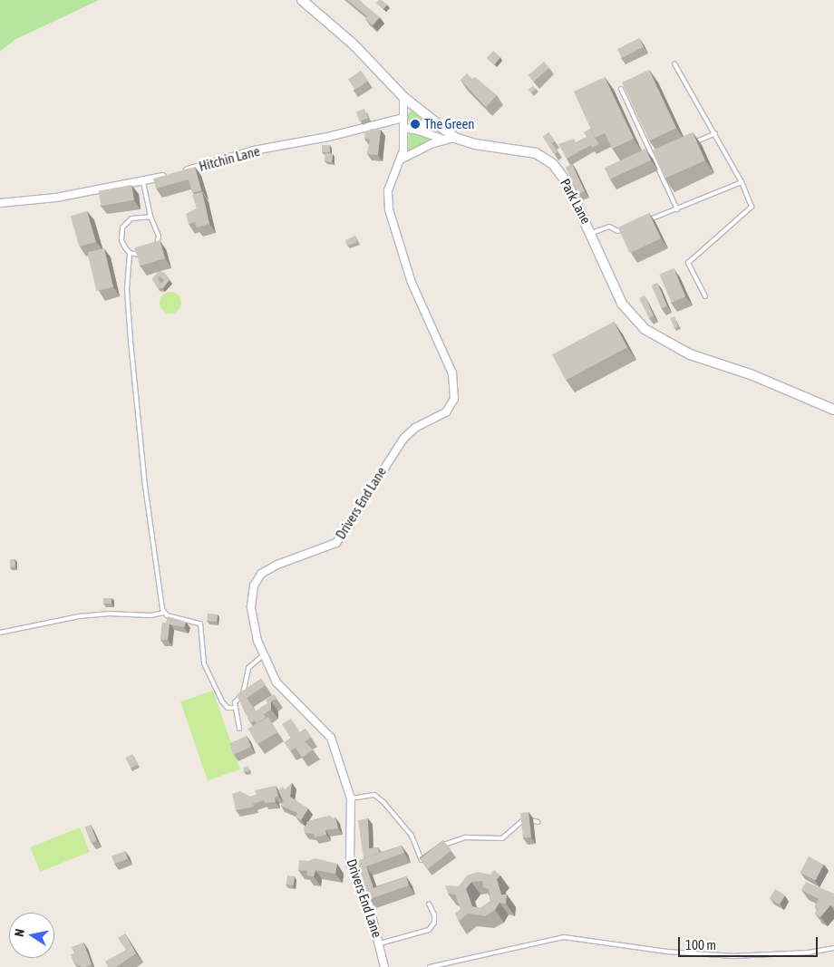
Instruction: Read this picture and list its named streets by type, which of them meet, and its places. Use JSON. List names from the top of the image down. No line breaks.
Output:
{"streets":{"street":["Hitchin Lane","Park Lane","Drivers End Lane"]},"crossings":[["Hitchin Lane","Drivers End Lane"],["Park Lane","Drivers End Lane"]],"places":["The Green"],"scale_bar":"100 m","north":"left"}
